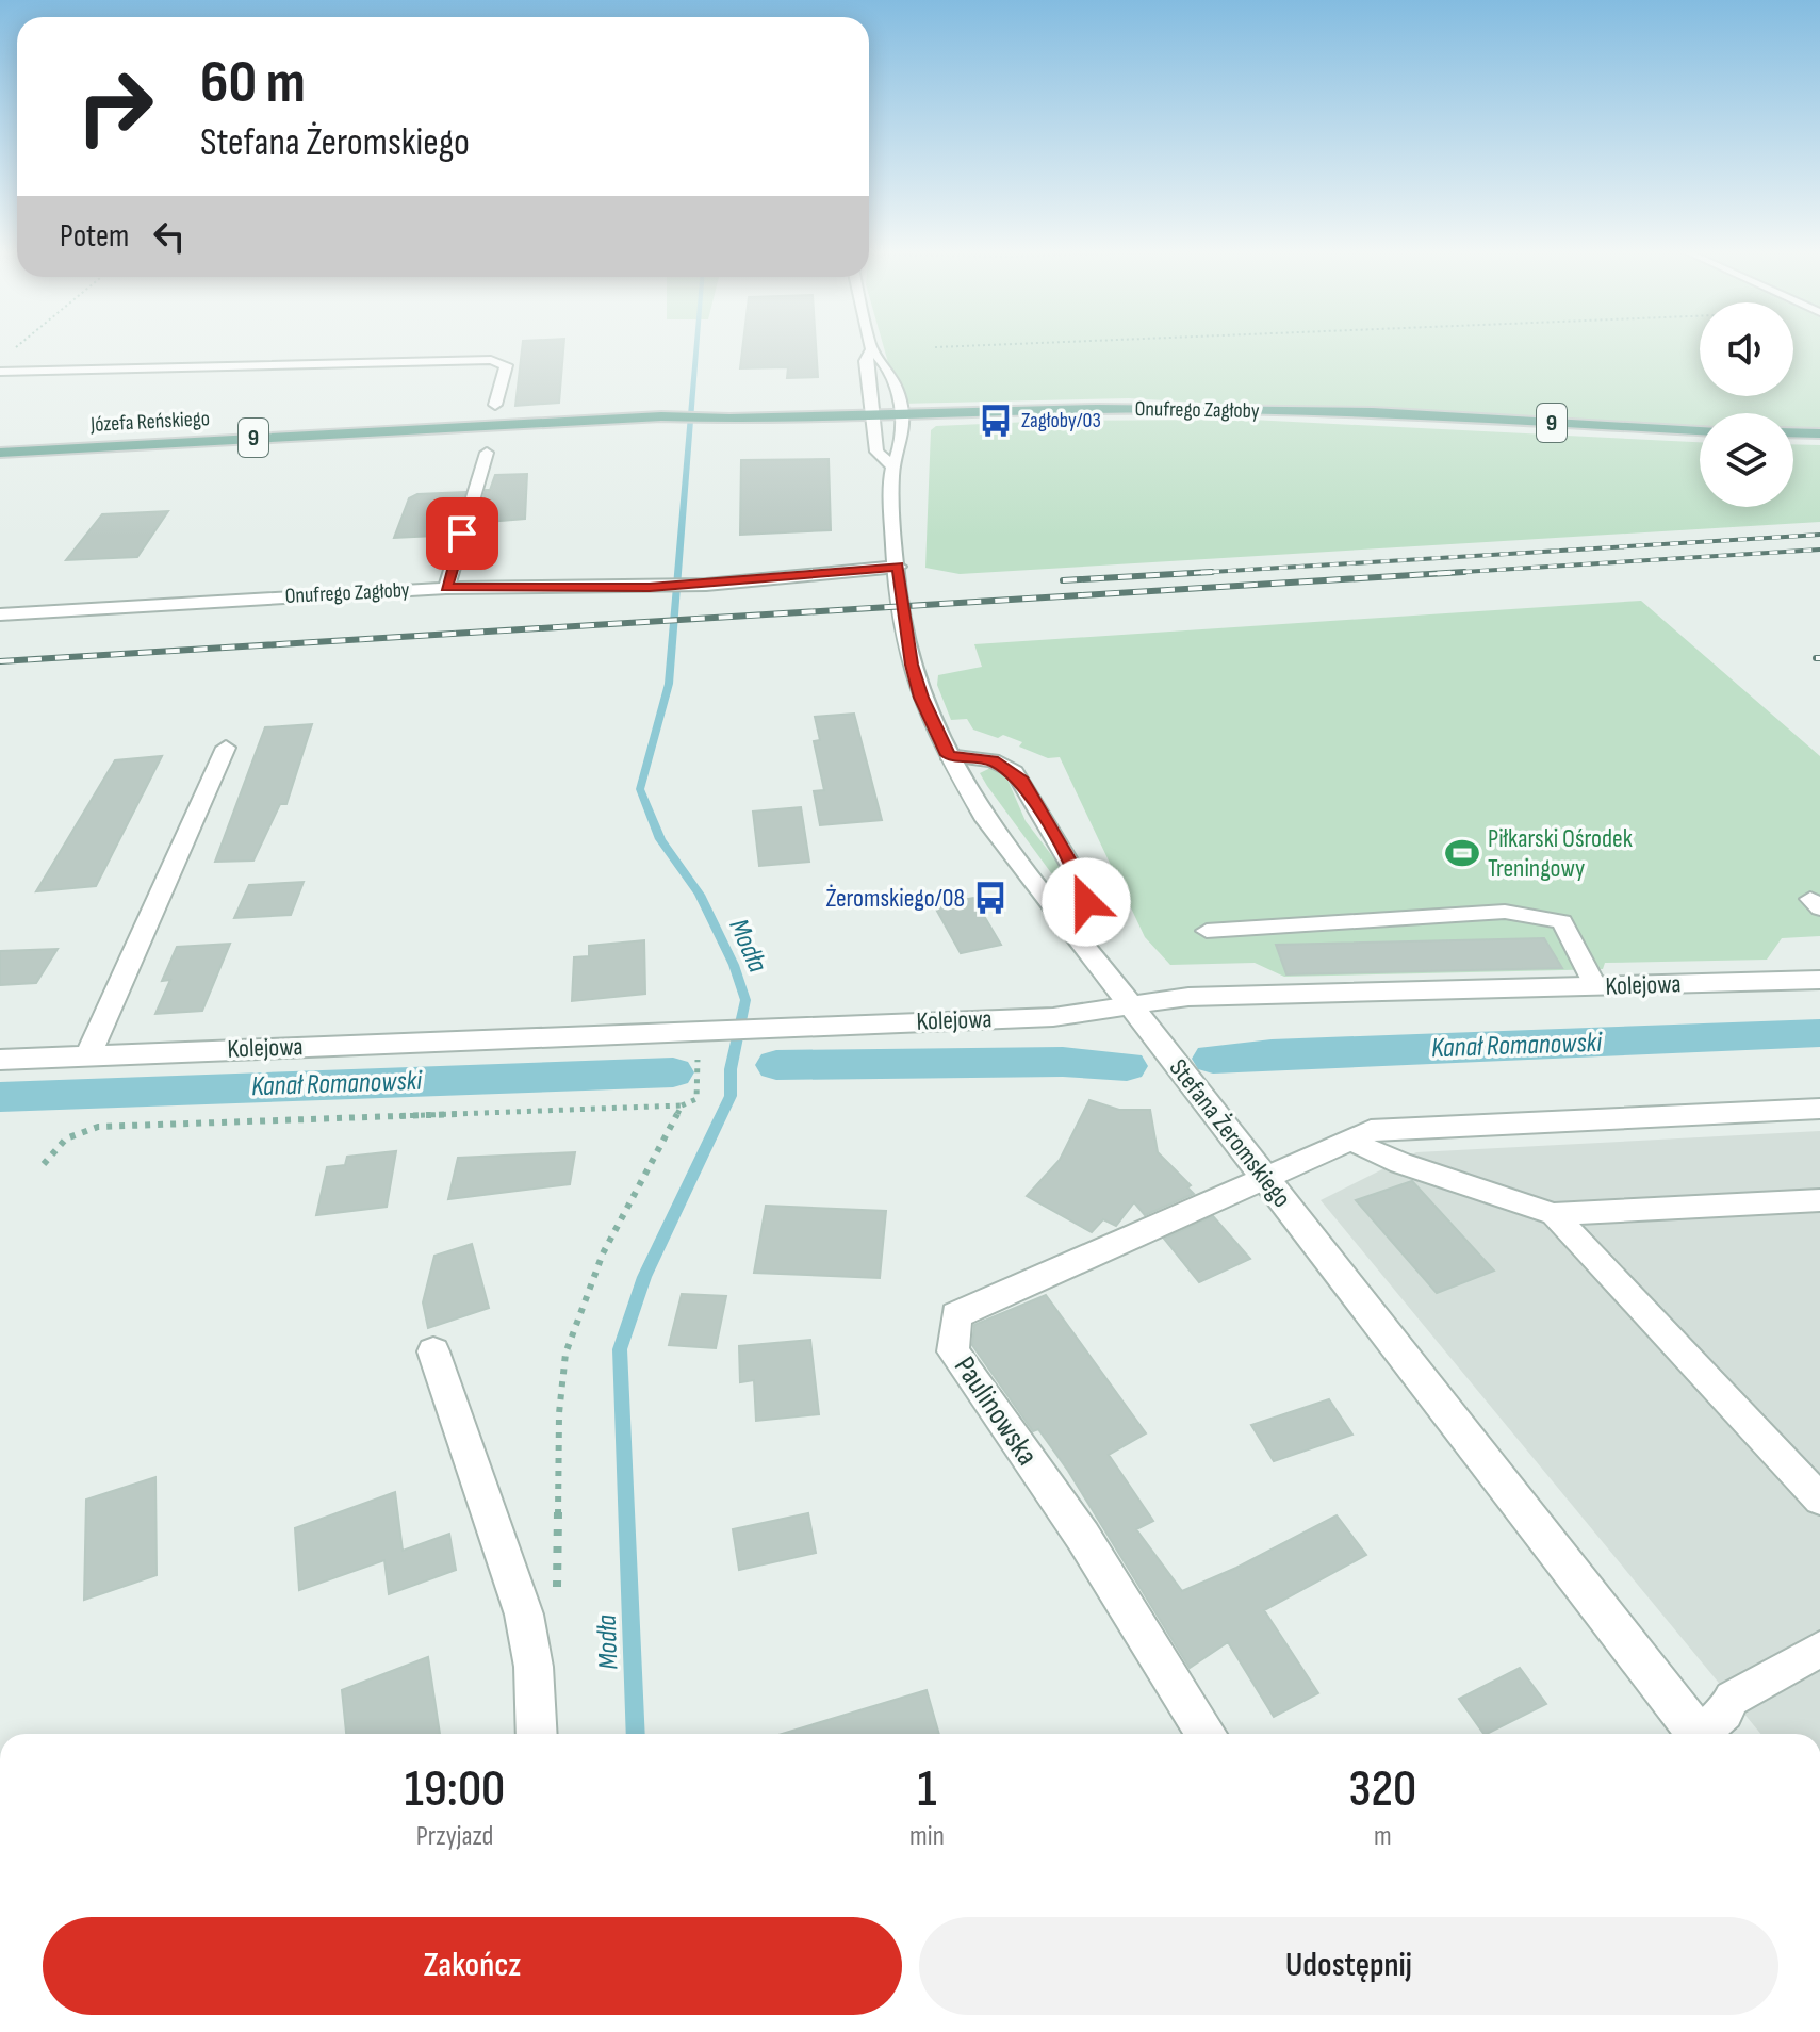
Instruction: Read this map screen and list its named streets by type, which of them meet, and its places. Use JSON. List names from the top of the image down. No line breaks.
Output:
{"streets":{"main road":["Onufrego Zagłoby","Józefa Reńskiego","9"],"street":["Kolejowa","Stefana Żeromskiego","Paulinowska"]},"crossings":[["Onufrego Zagłoby","Józefa Reńskiego"],["Onufrego Zagłoby","Stefana Żeromskiego"],["Józefa Reńskiego","Stefana Żeromskiego"],["Kolejowa","Stefana Żeromskiego"],["Stefana Żeromskiego","Paulinowska"]],"water":["Modła","Kanał Romanowski"],"places":{"bus stop":["Zagłoby/03","Żeromskiego/08"],"sports":["Piłkarski Ośrodek Treningowy"]},"page":{"turn":["60 m","Stefana Żeromskiego"],"then":"Potem","eta":["19:00","Przyjazd","1","min","320","m"],"buttons":["Zakończ","Udostępnij"]}}
